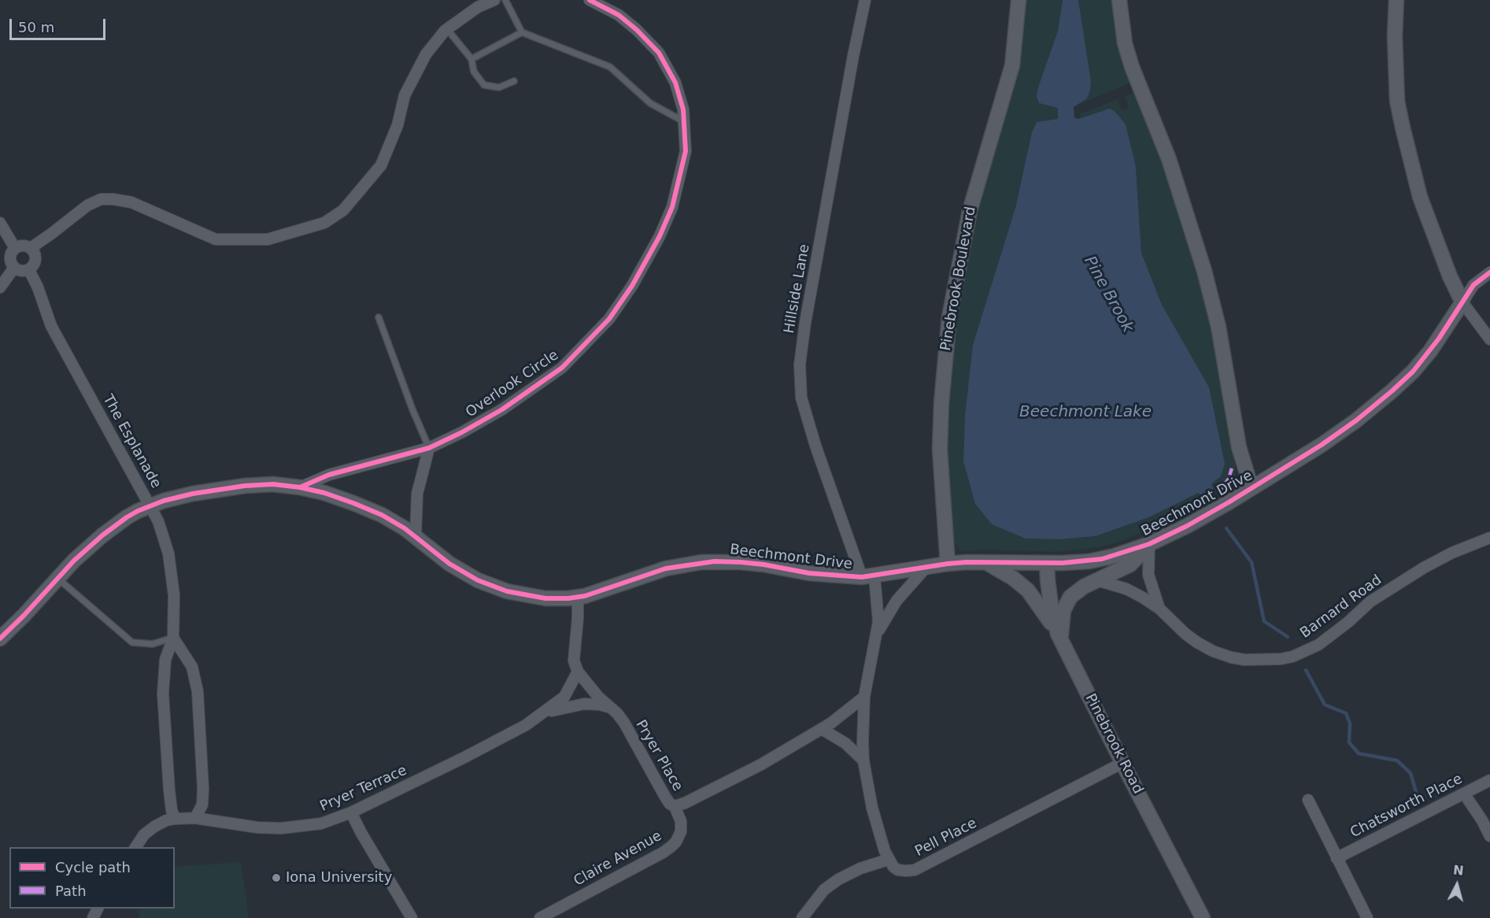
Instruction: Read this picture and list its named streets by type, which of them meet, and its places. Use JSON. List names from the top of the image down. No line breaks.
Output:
{"streets":{"street":["Pinebrook Boulevard","Hillside Lane","Overlook Circle","The Esplanade","Beechmont Drive","Barnard Road","Pinebrook Road","Pryer Place","Pryer Terrace","Chatsworth Place","Pell Place","Claire Avenue"]},"crossings":[["Pinebrook Boulevard","Beechmont Drive"],["Hillside Lane","Beechmont Drive"],["Overlook Circle","Beechmont Drive"],["The Esplanade","Beechmont Drive"],["The Esplanade","Pryer Terrace"],["Beechmont Drive","Barnard Road"],["Beechmont Drive","Pinebrook Road"],["Pinebrook Road","Pell Place"],["Pryer Place","Pryer Terrace"],["Pryer Place","Claire Avenue"]],"water":["Pine Brook","Beechmont Lake"],"places":["Iona University"],"legend":["Cycle path","Path"],"scale_bar":"50 m","north":"top"}
